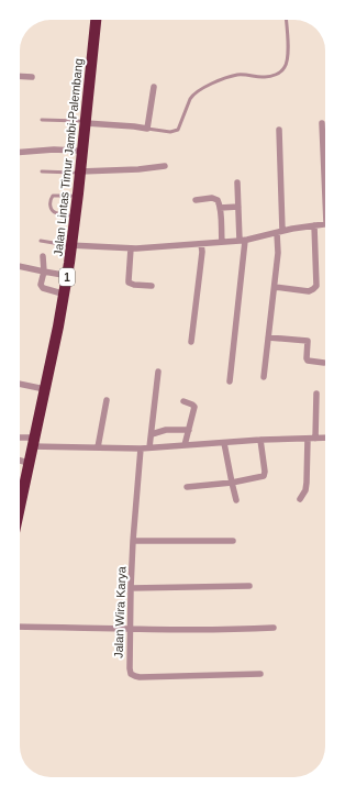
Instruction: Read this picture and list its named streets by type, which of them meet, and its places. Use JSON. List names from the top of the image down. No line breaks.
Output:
{"streets":{"highway":["Jalan Lintas Timur Jambi-Palembang","1"],"street":["Jalan Wira Karya"]}}
